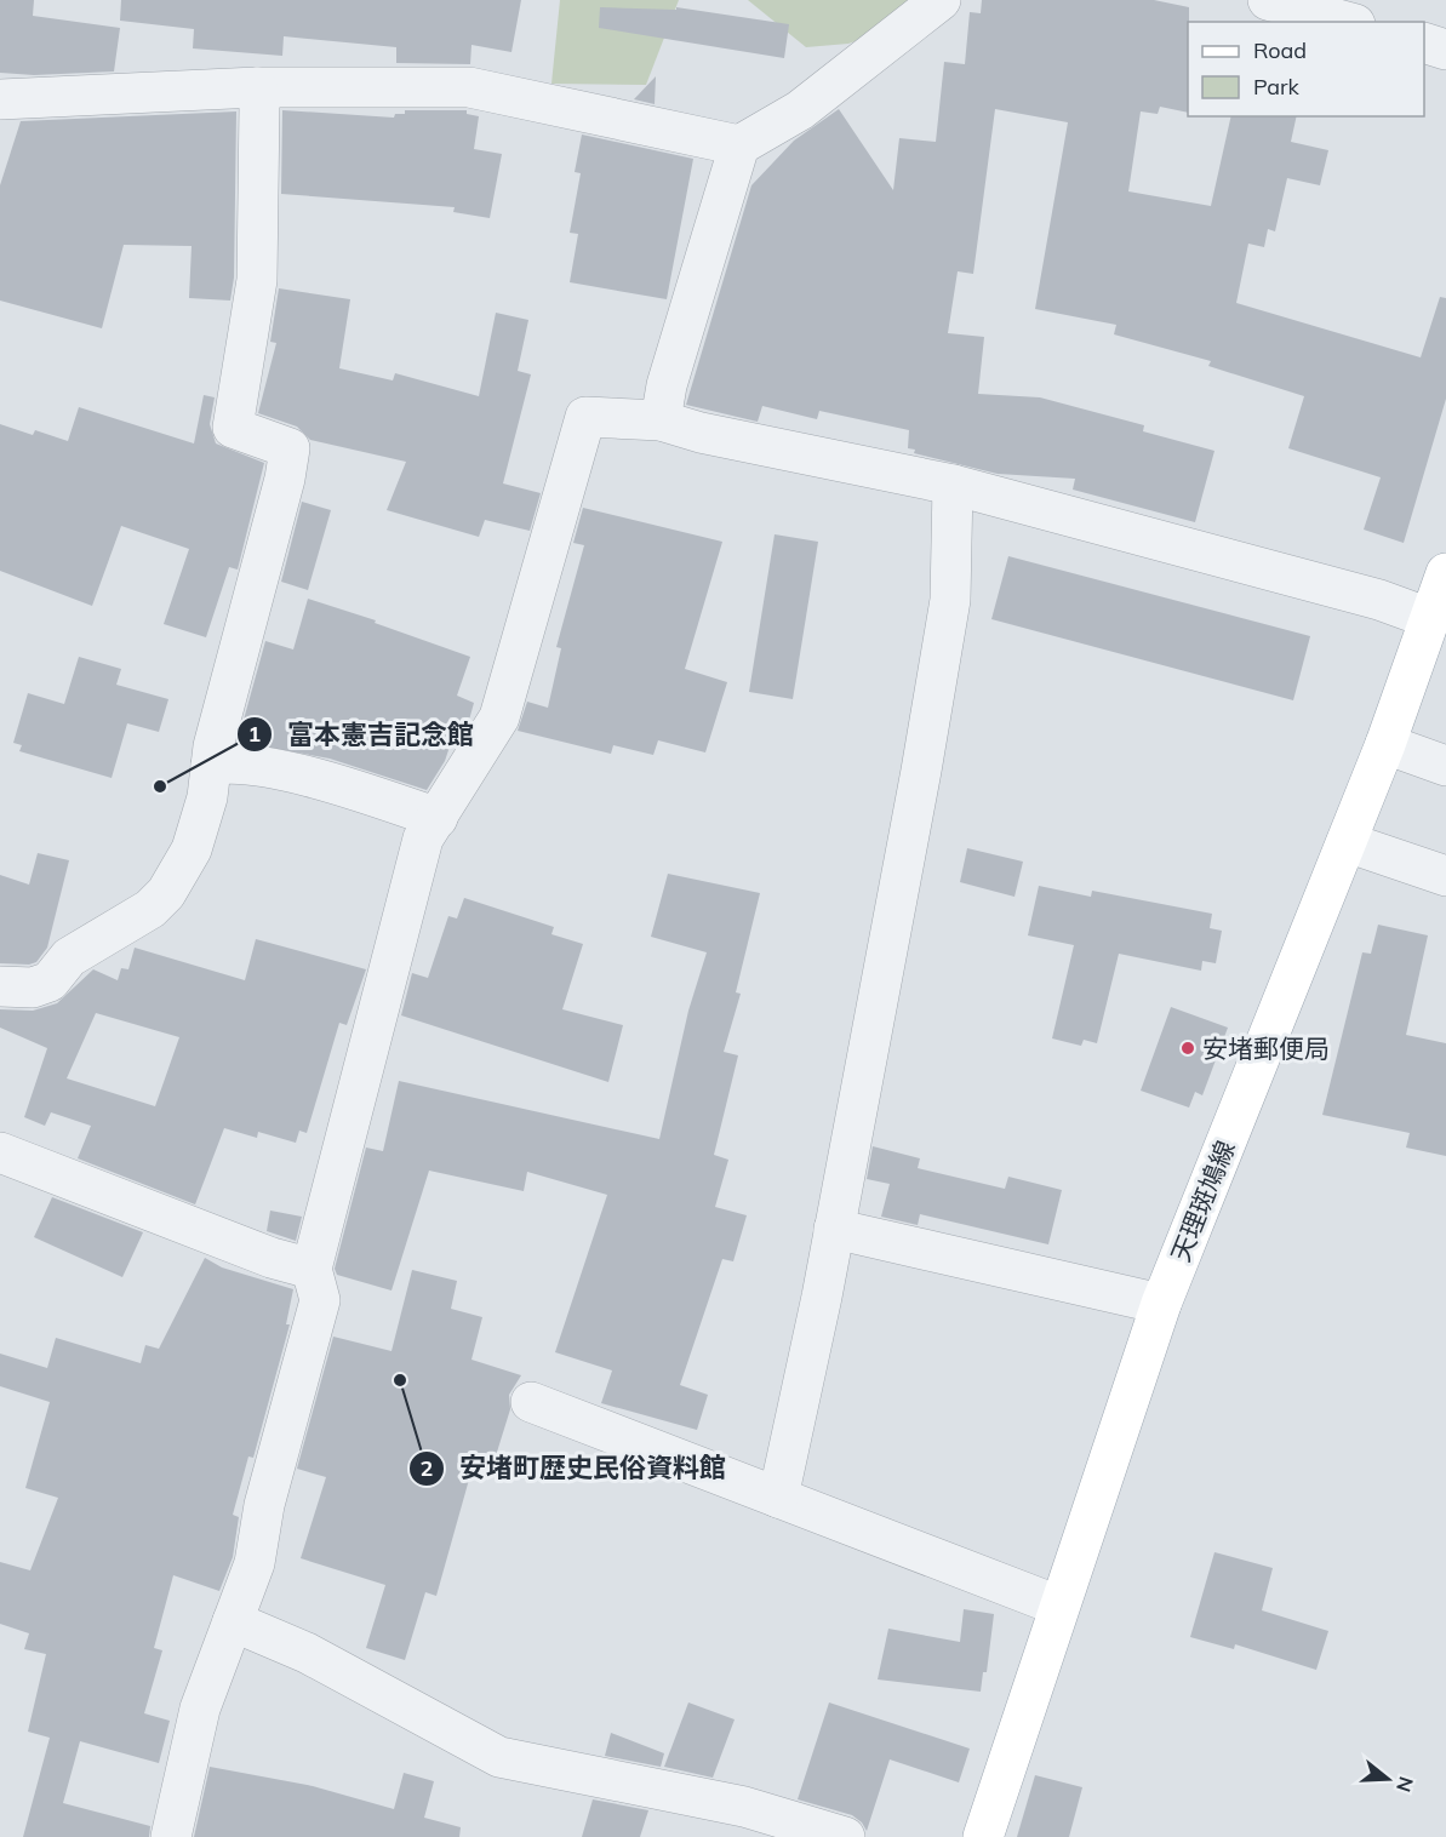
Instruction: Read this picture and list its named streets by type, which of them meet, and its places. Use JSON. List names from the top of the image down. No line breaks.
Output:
{"streets":{"main road":["天理斑鳩線"]},"places":["富本憲吉記念館","安堵郵便局","安堵町歴史民俗資料館"],"legend":["Road","Park"],"north":"right"}
